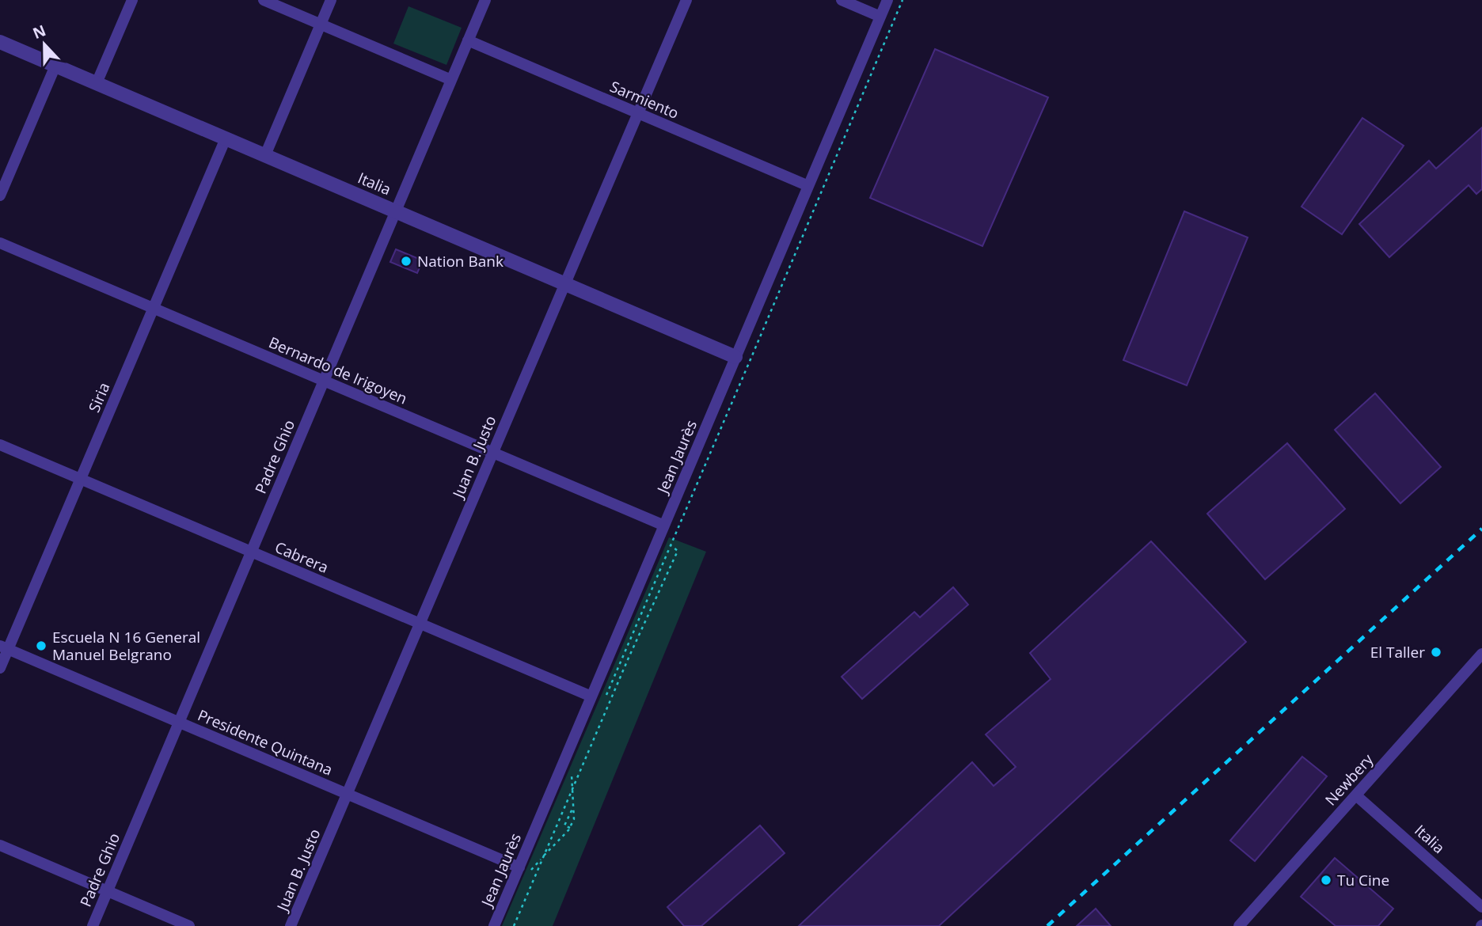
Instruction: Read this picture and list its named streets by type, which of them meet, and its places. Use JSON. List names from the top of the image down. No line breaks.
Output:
{"streets":{"street":["Sarmiento","Italia","Bernardo de Irigoyen","Siria","Padre Ghio","Juan B. Justo","Jean Jaurès","Cabrera","Presidente Quintana","Newbery"]},"crossings":[["Sarmiento","Padre Ghio"],["Sarmiento","Juan B. Justo"],["Sarmiento","Jean Jaurès"],["Italia","Siria"],["Italia","Padre Ghio"],["Italia","Juan B. Justo"],["Italia","Jean Jaurès"],["Italia","Newbery"],["Bernardo de Irigoyen","Siria"],["Bernardo de Irigoyen","Padre Ghio"],["Bernardo de Irigoyen","Juan B. Justo"],["Bernardo de Irigoyen","Jean Jaurès"],["Siria","Cabrera"],["Siria","Presidente Quintana"],["Padre Ghio","Cabrera"],["Padre Ghio","Presidente Quintana"],["Juan B. Justo","Cabrera"],["Juan B. Justo","Presidente Quintana"],["Jean Jaurès","Cabrera"],["Jean Jaurès","Presidente Quintana"]],"places":["Nation Bank","Escuela N 16 General Manuel Belgrano","El Taller","Tu Cine"],"north":"top"}
